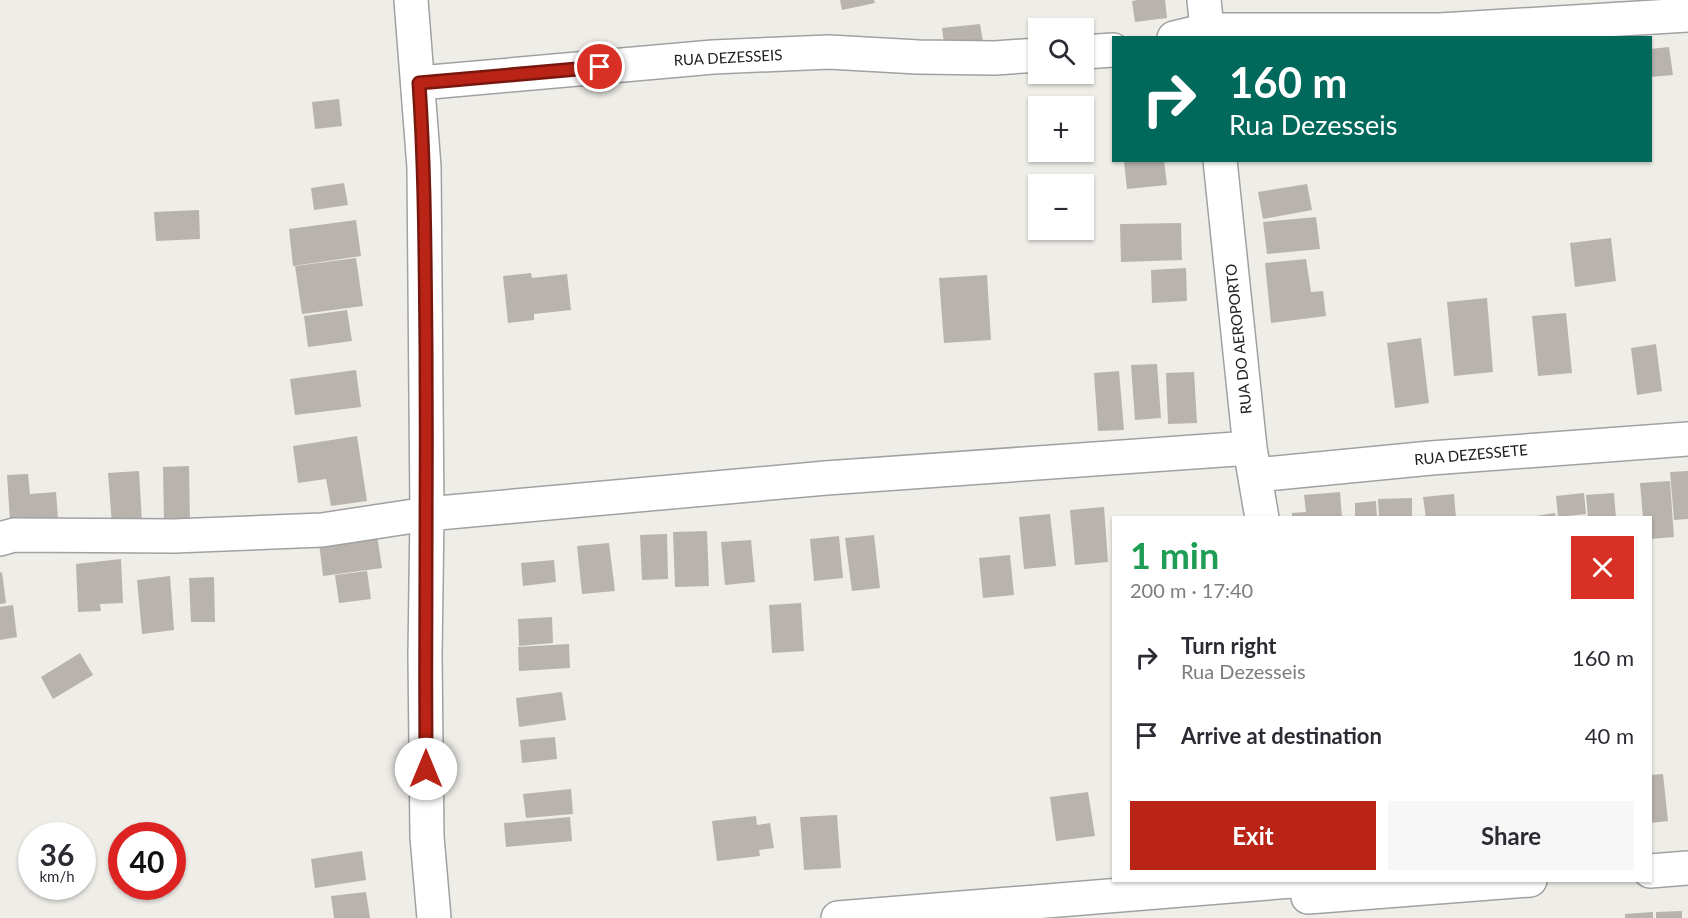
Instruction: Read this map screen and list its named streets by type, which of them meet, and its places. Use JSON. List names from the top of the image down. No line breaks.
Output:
{"streets":{"street":["RUA DEZESSEIS","RUA DO AEROPORTO","RUA DEZESSETE"]},"crossings":[["RUA DO AEROPORTO","RUA DEZESSETE"]],"page":{"map_buttons":["+","−"],"turn":["160 m","Rua Dezesseis"],"heading":["1 min","200 m · 17:40"],"list":[{"name":"Turn right","note":"Rua Dezesseis","value":"160 m"},{"name":"Arrive at destination","value":"40 m"}],"buttons":["Exit","Share"],"speed":"36 km/h","limit":"40"}}
